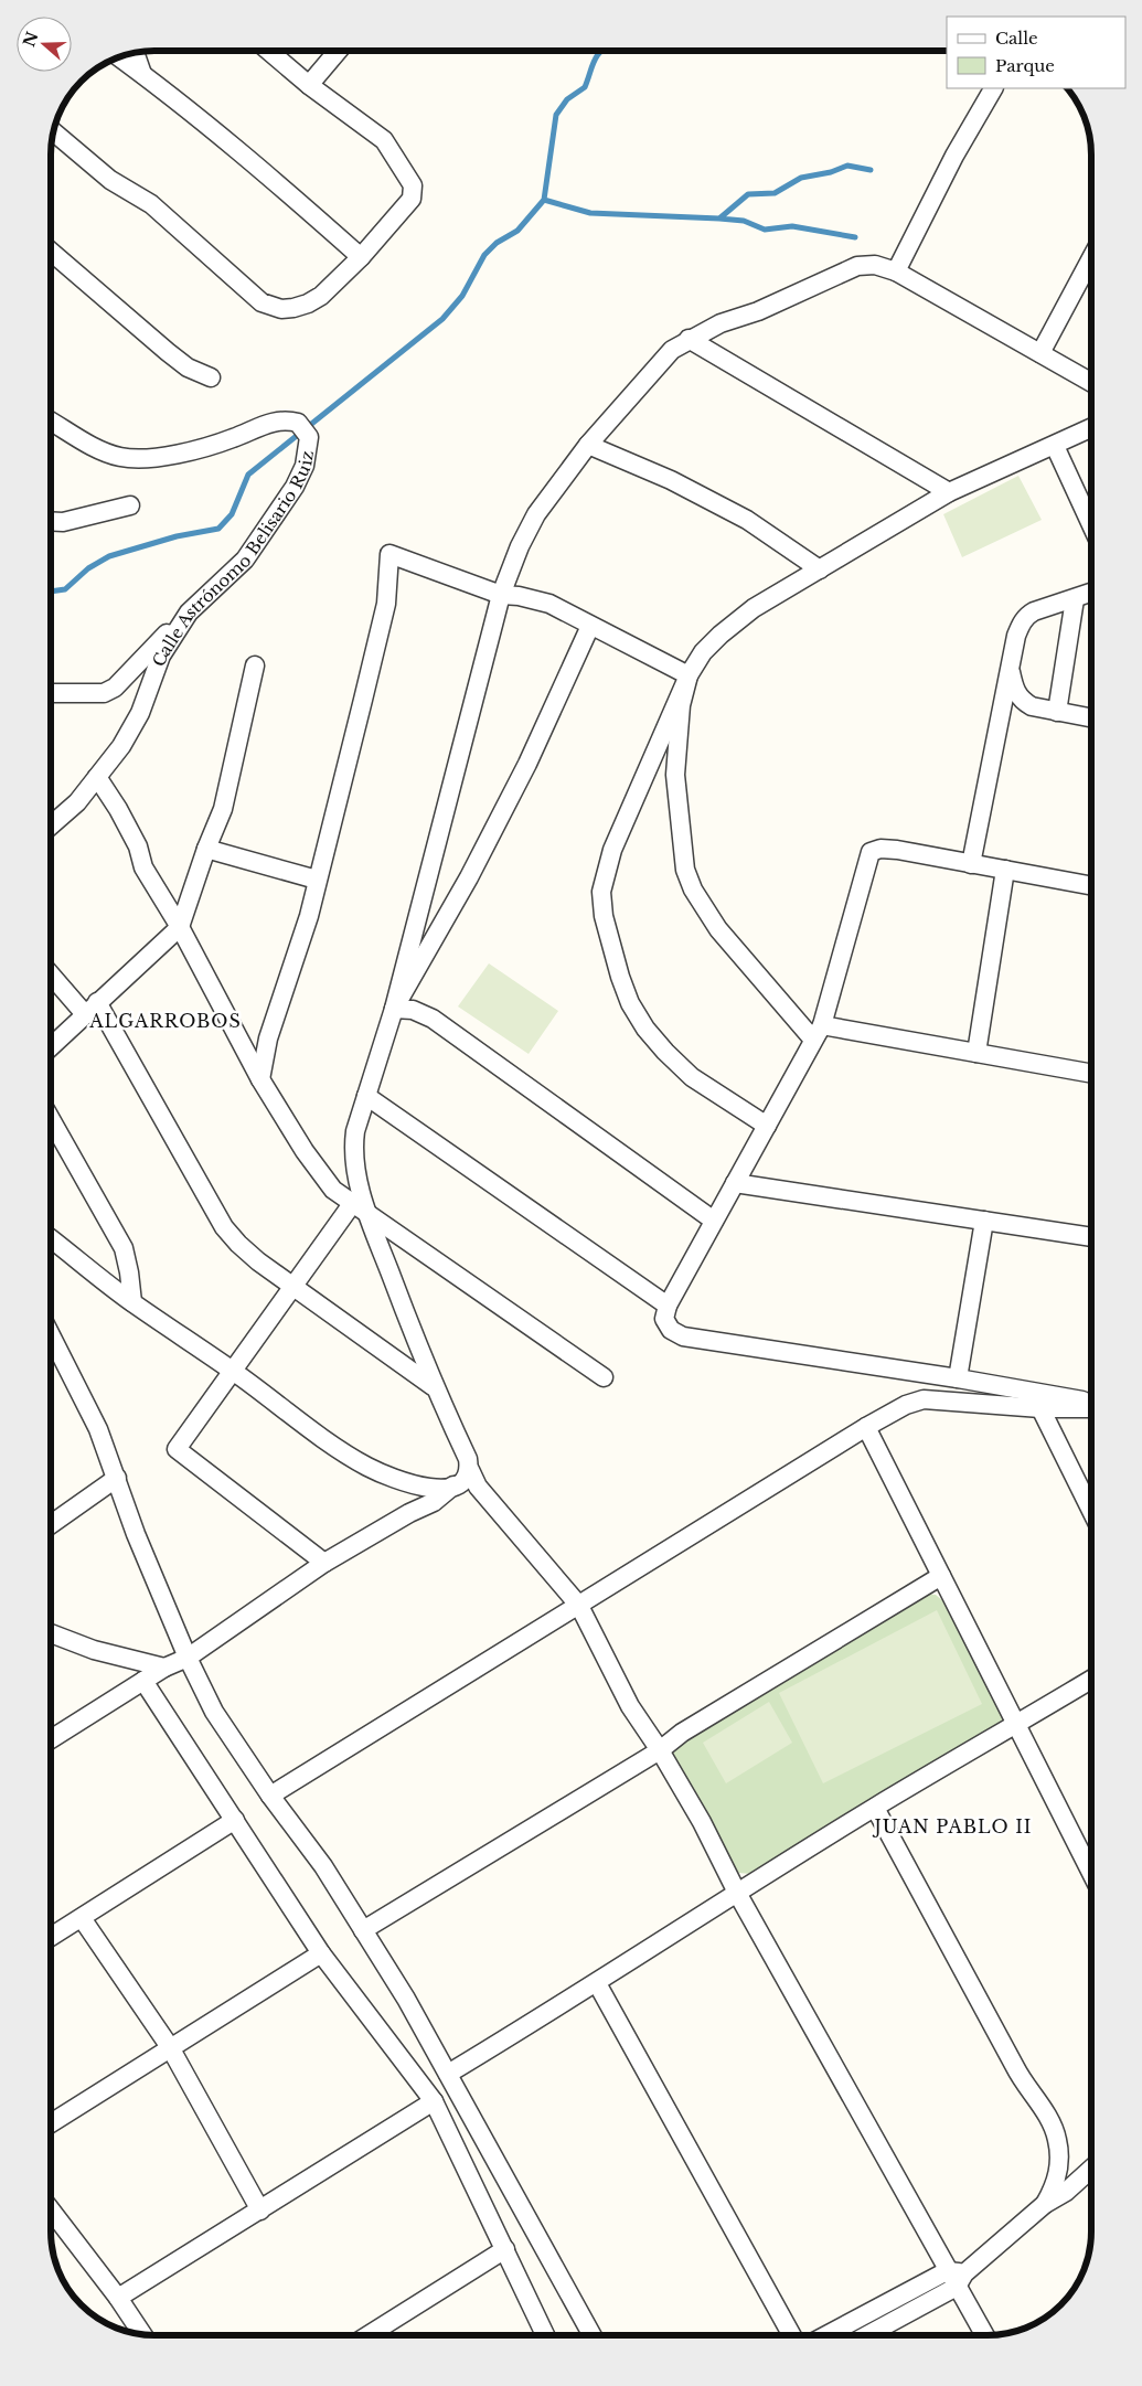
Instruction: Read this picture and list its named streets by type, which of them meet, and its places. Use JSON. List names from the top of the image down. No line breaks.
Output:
{"streets":{"street":["Calle Astrónomo Belisario Ruiz"]},"districts":["ALGARROBOS","JUAN PABLO II"],"legend":["Calle","Parque"],"north":"left"}
